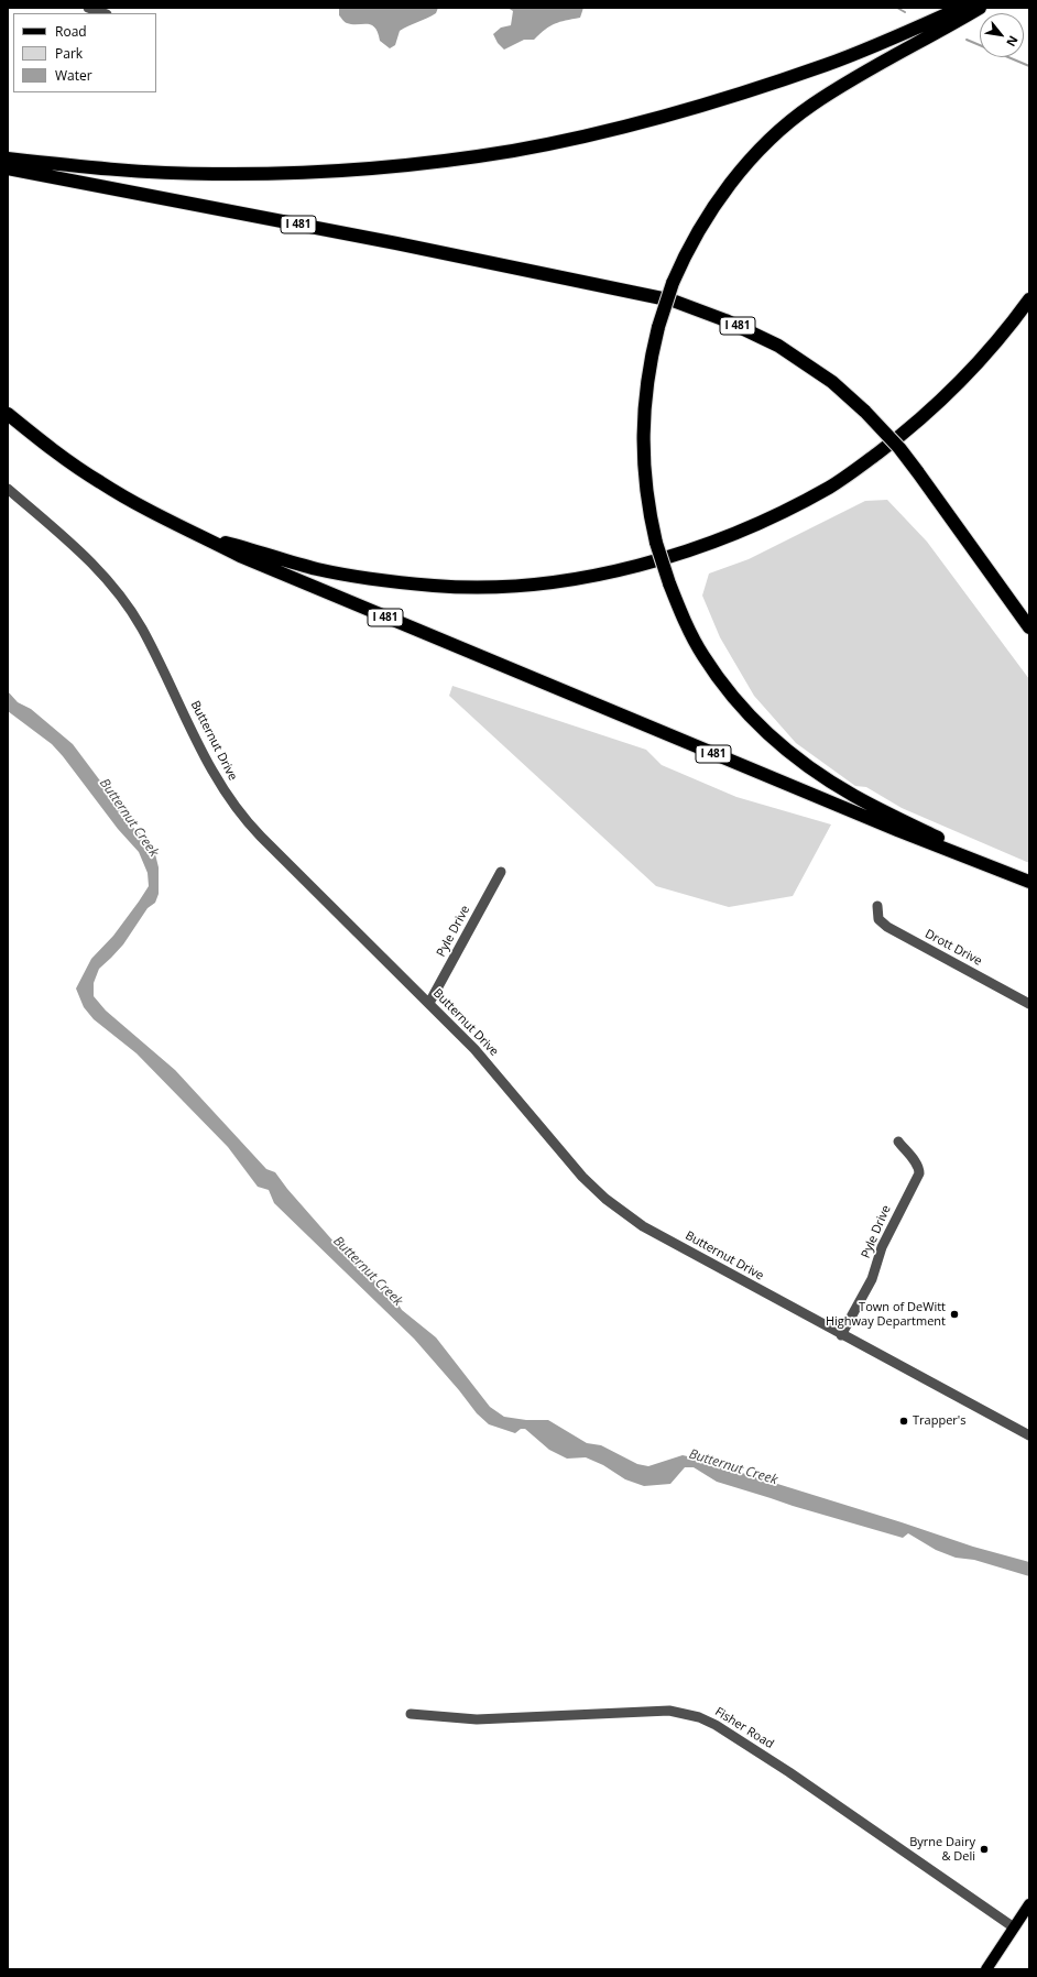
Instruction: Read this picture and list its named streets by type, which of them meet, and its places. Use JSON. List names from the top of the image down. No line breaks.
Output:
{"streets":{"highway":["I 481"],"street":["Butternut Drive","Pyle Drive","Drott Drive","Fisher Road"]},"crossings":[["Butternut Drive","Pyle Drive"]],"water":["Butternut Creek"],"places":["Town of DeWitt Highway Department","Trapper's","Byrne Dairy & Deli"],"legend":["Road","Park","Water"],"north":"bottom right"}
